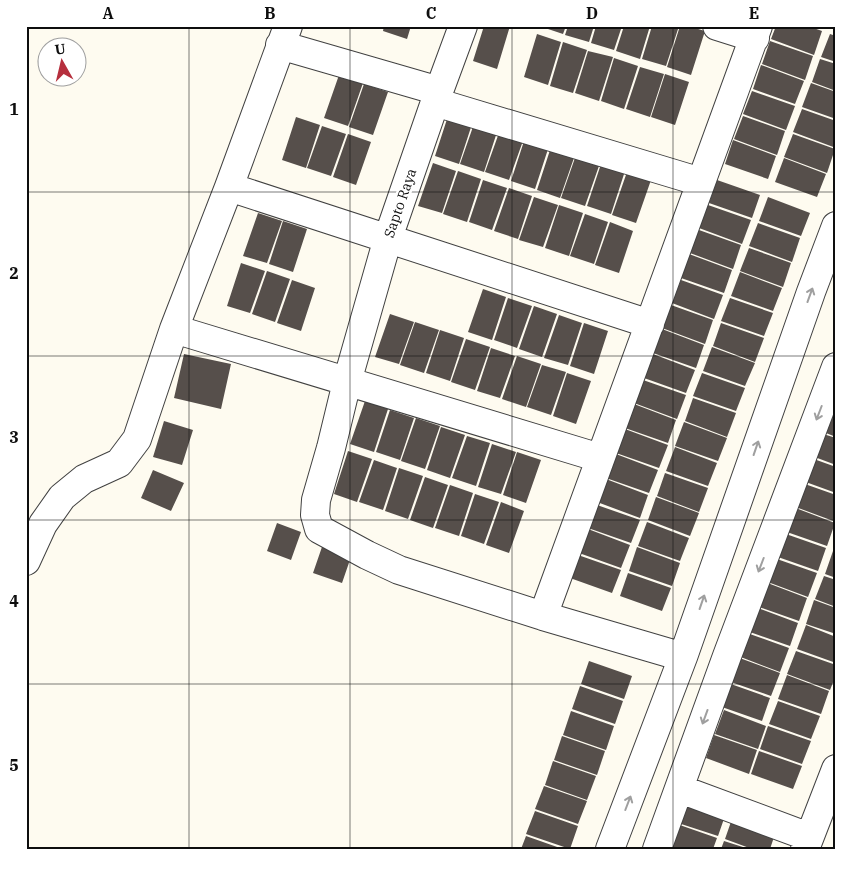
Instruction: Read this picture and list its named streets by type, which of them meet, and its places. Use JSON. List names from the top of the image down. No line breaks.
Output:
{"streets":{"street":["Sapto Raya"]},"north":"top","grid":{"columns":["A","B","C","D","E"],"rows":["1","2","3","4","5"]}}
